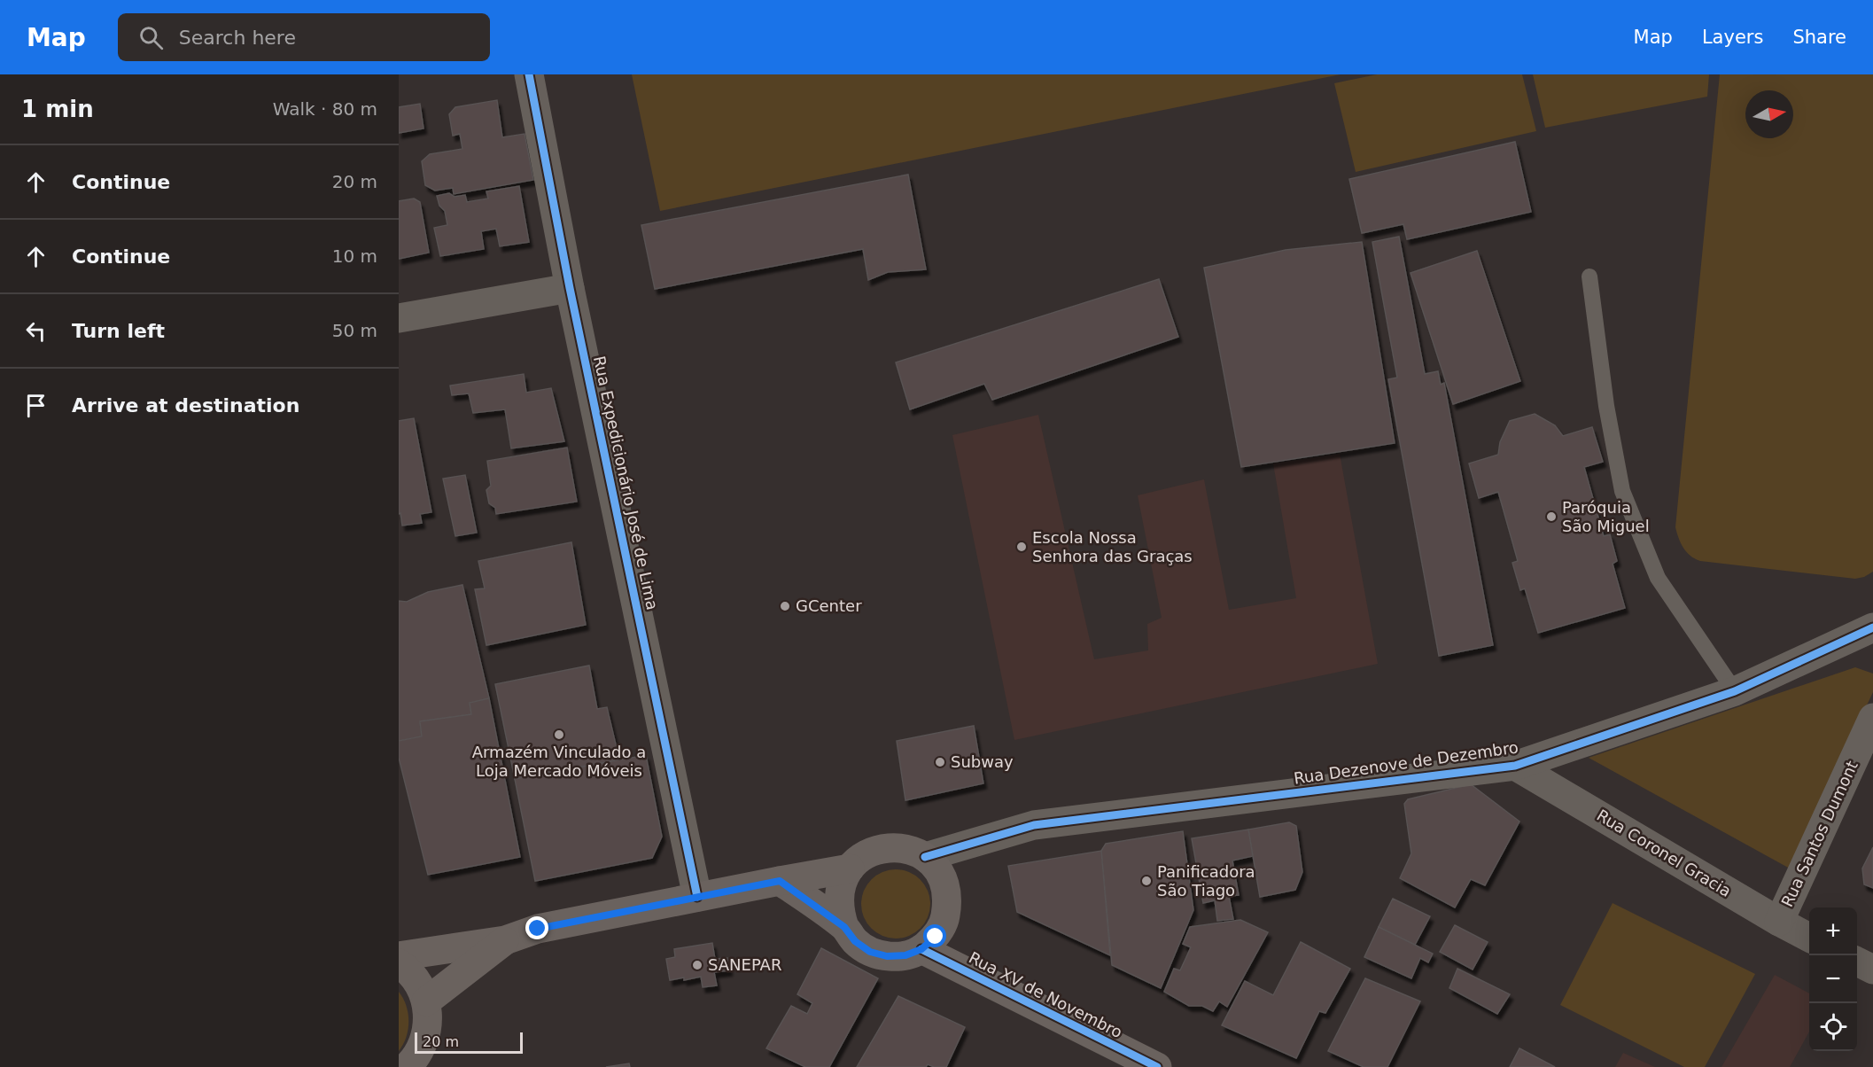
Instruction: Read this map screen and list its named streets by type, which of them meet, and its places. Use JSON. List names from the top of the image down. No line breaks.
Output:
{"streets":{"street":["Rua Expedicionário José de Lima","Rua Dezenove de Dezembro","Rua Santos Dumont","Rua Coronel Gracia","Rua XV de Novembro"]},"crossings":[["Rua Dezenove de Dezembro","Rua Coronel Gracia"],["Rua Dezenove de Dezembro","Rua XV de Novembro"],["Rua Santos Dumont","Rua Coronel Gracia"]],"places":["Paróquia São Miguel","Escola Nossa Senhora das Graças","GCenter","Armazém Vinculado a Loja Mercado Móveis","Subway","Panificadora São Tiago","SANEPAR"],"scale_bar":"20 m","north":"right","page":{"header":"Map","search":"Search here","nav":["Map","Layers","Share"],"heading":["1 min","Walk · 80 m"],"list":[["Continue","20 m"],["Continue","10 m"],["Turn left","50 m"],"Arrive at destination"],"map_buttons":["+","−"],"scale":"20 m"}}
